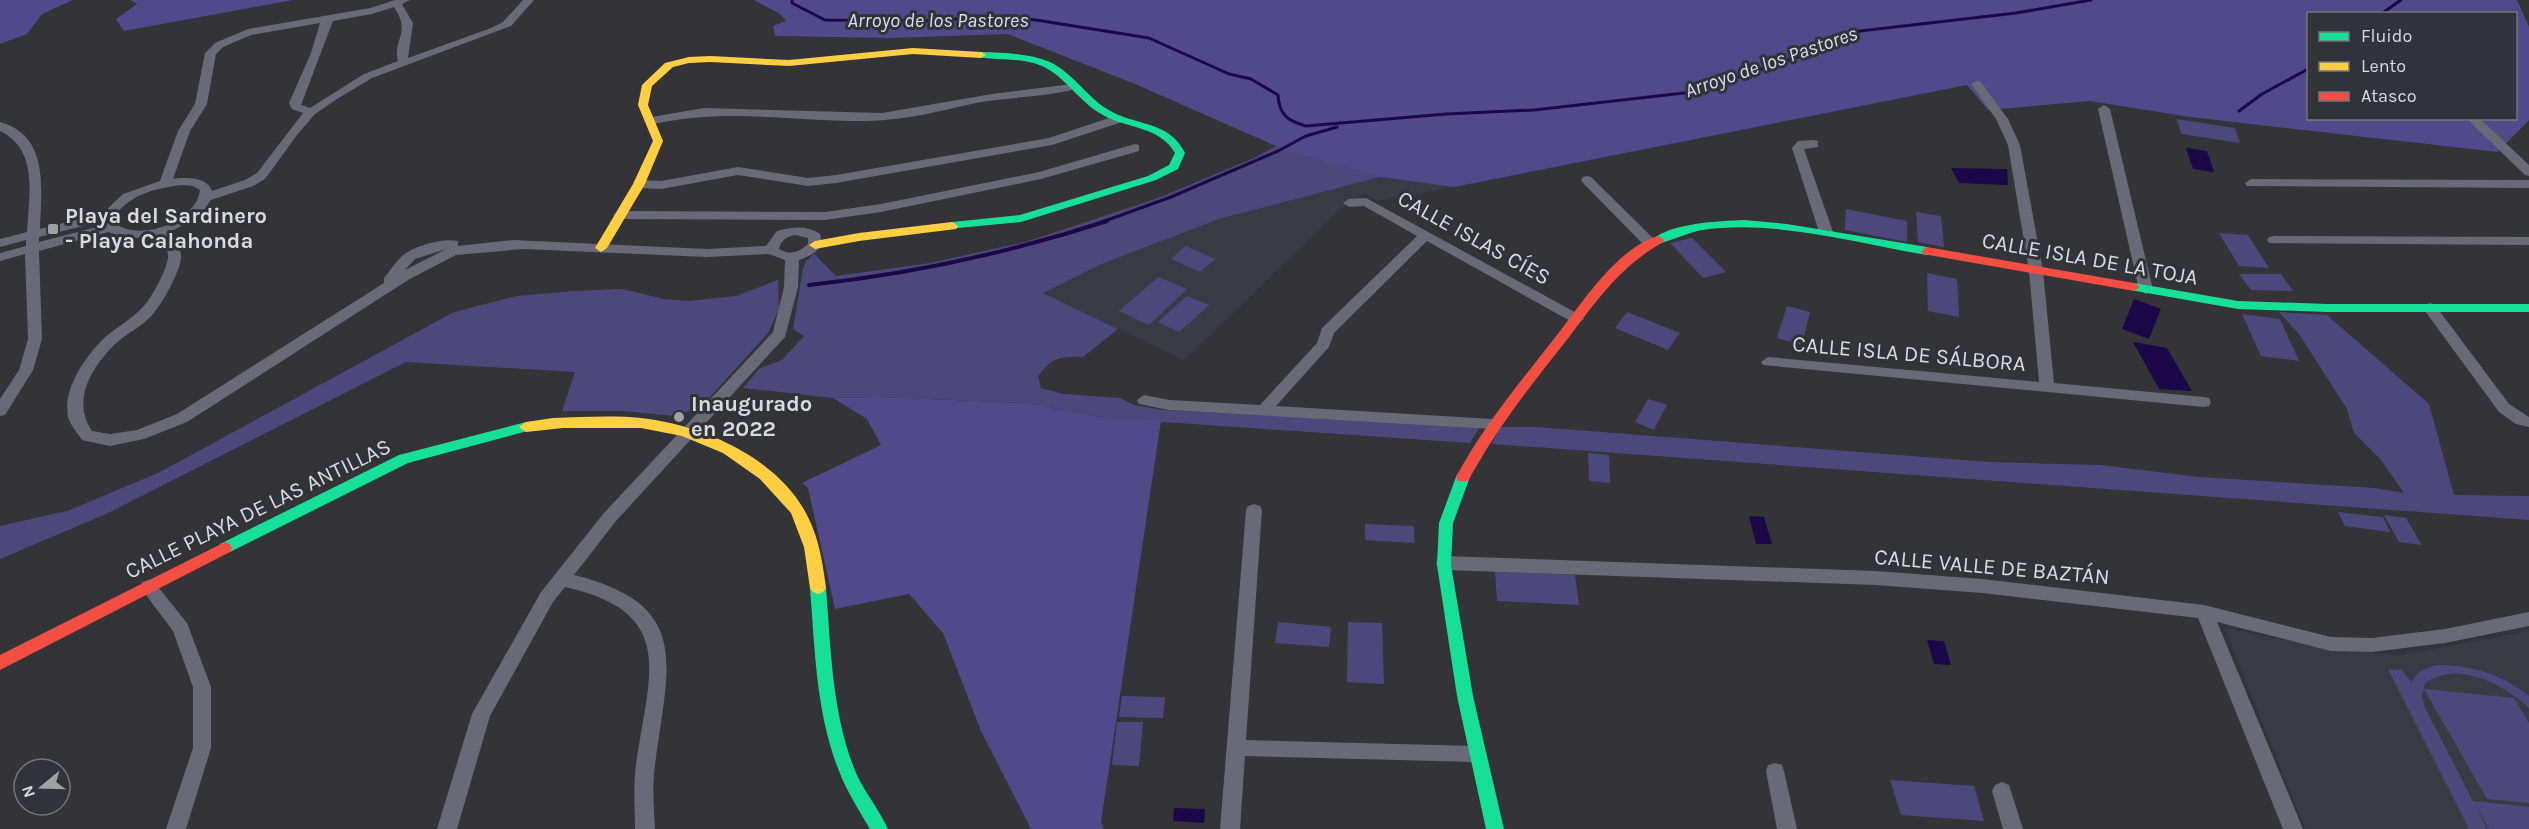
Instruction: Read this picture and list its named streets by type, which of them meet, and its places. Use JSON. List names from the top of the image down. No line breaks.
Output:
{"streets":{"street":["CALLE ISLAS CÍES","CALLE ISLA DE LA TOJA","CALLE ISLA DE SÁLBORA","CALLE PLAYA DE LAS ANTILLAS","CALLE VALLE DE BAZTÁN"]},"crossings":[["CALLE ISLAS CÍES","CALLE ISLA DE LA TOJA"],["CALLE ISLA DE LA TOJA","CALLE ISLA DE SÁLBORA"],["CALLE ISLA DE LA TOJA","CALLE VALLE DE BAZTÁN"]],"water":["Arroyo de los Pastores"],"places":{"transit":["Playa del Sardinero - Playa Calahonda"],"other":["Inaugurado en 2022"]},"legend":["Fluido","Lento","Atasco"],"north":"left"}
